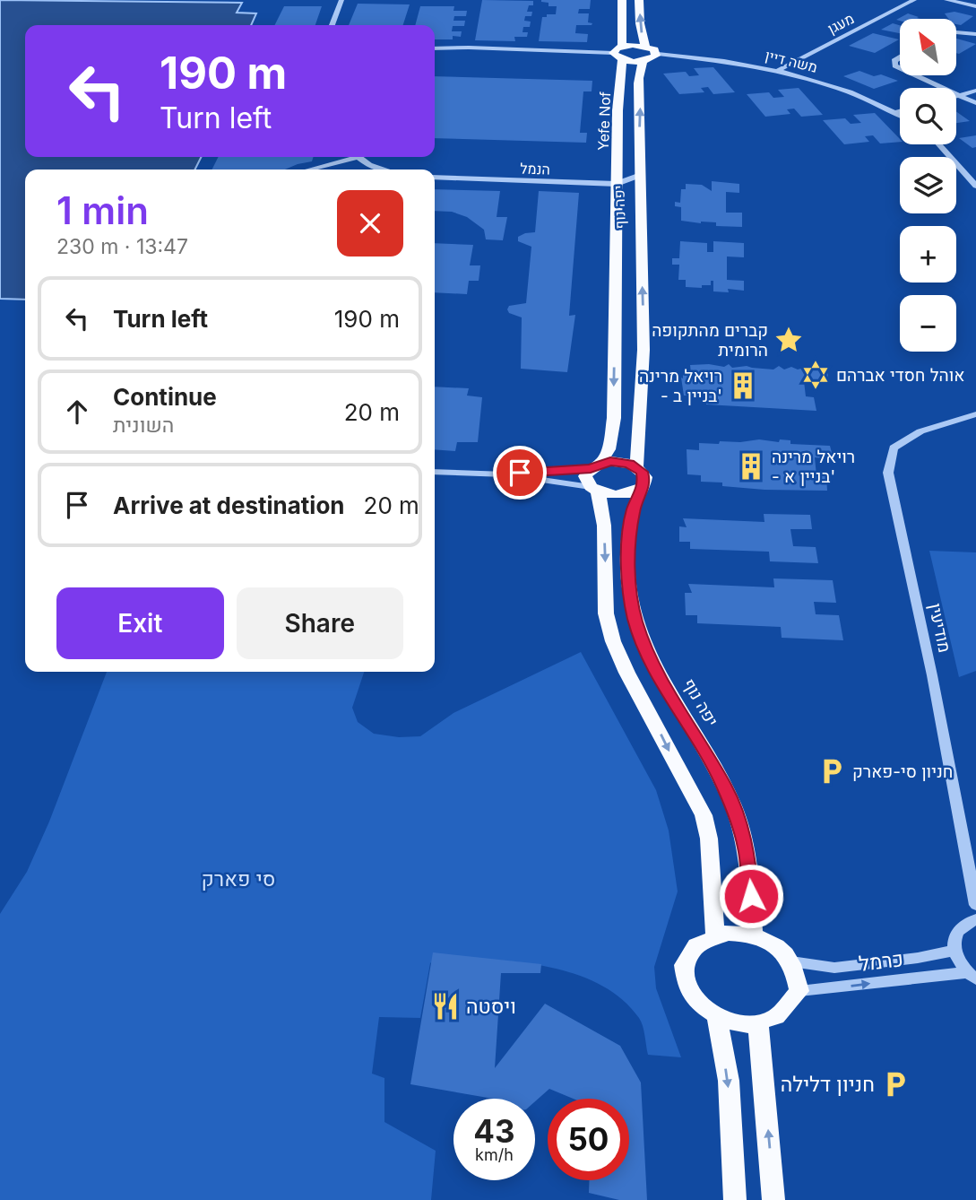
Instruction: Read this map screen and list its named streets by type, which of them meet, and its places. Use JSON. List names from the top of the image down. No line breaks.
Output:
{"streets":{"main road":["Yefe Nof","יפה נוף"],"street":["מעגן","משה דיין","הנמל","מודיעין","כרמל"]},"crossings":[["מעגן","משה דיין"],["Yefe Nof","הנמל"],["Yefe Nof","יפה נוף"],["הנמל","יפה נוף"],["יפה נוף","כרמל"]],"parks":["סי פארק"],"places":{"place":["קברים מהתקופה הרומית"],"synagogue":["אוהל חסדי אברהם"],"building":["רויאל מרינה - בניין ב'","רויאל מרינה - בניין א'"],"parking":["חניון סי-פארק","חניון דלילה"],"restaurant":["ויסטה"]},"north":"top left","page":{"map_buttons":["+","−"],"turn":["190 m","Turn left"],"heading":["1 min","230 m · 13:47"],"list":[{"name":"Turn left","value":"190 m"},{"name":"Continue","note":"השונית","value":"20 m"},{"name":"Arrive at destination","value":"20 m"}],"buttons":["Exit","Share"],"speed":"43 km/h","limit":"50"}}
